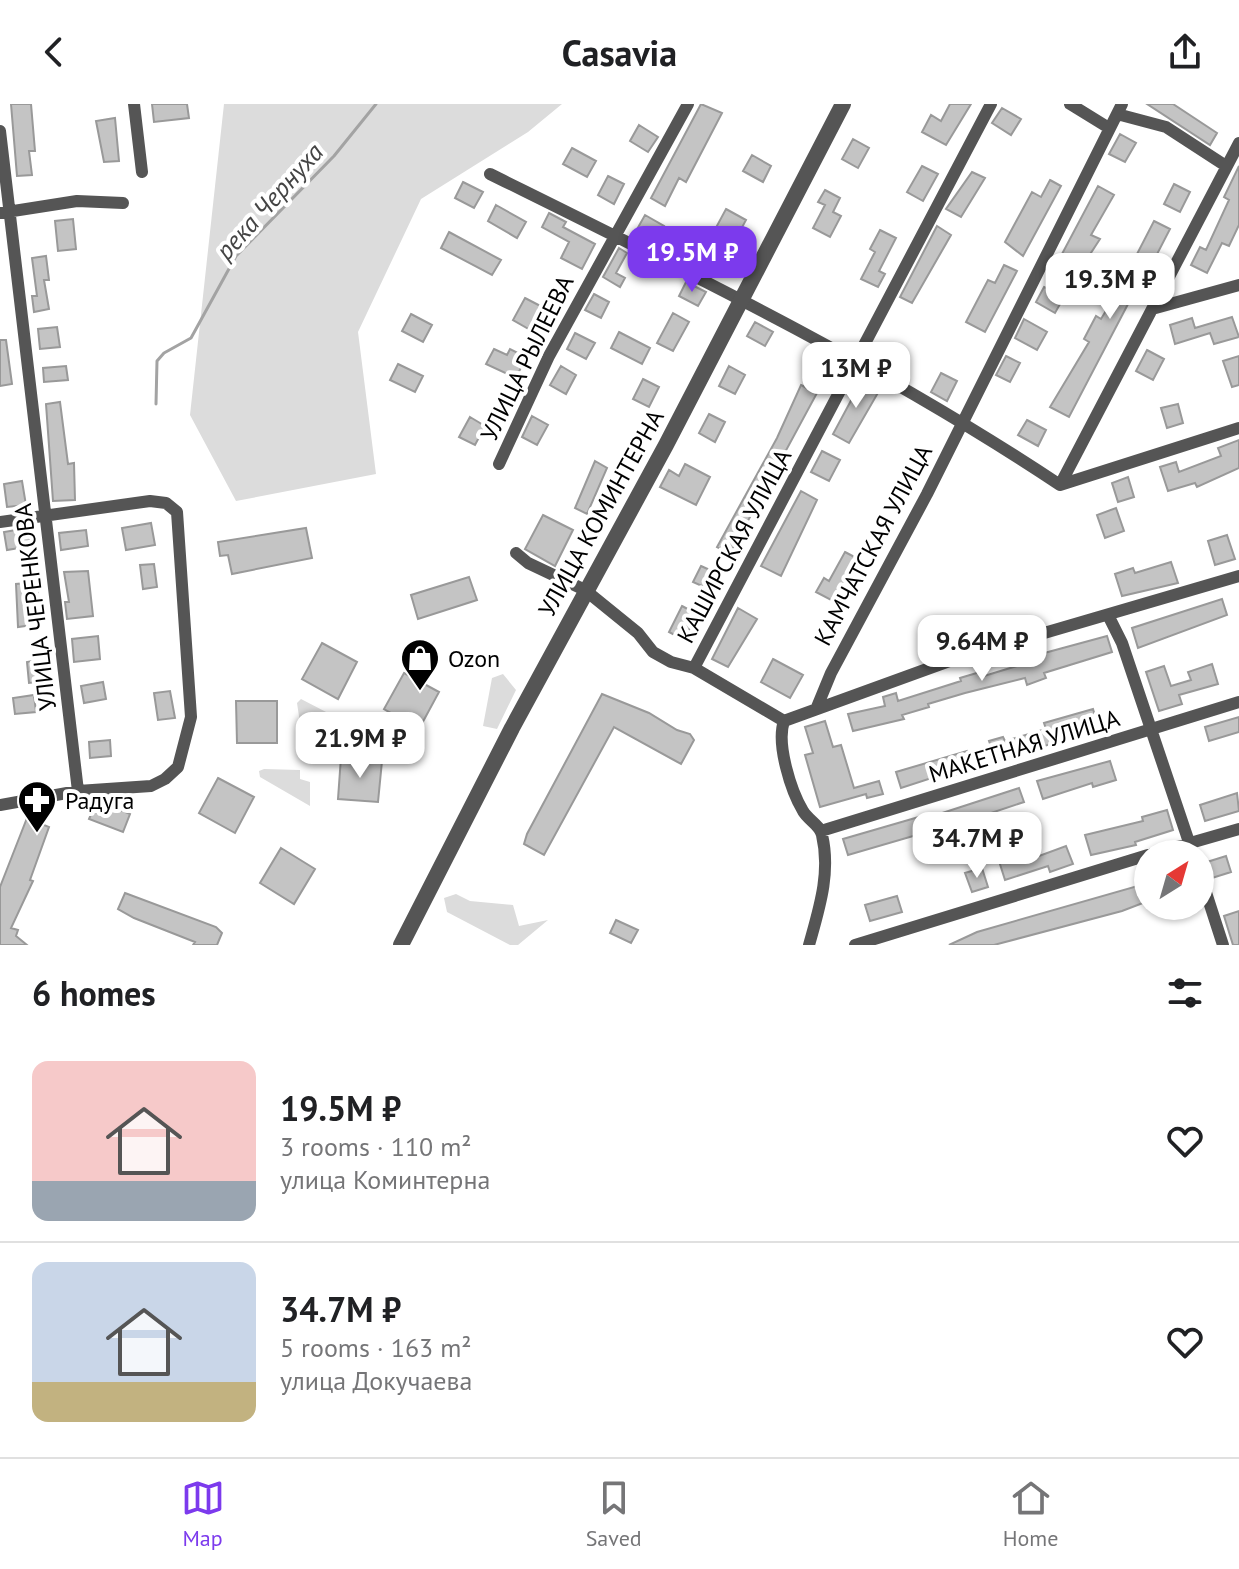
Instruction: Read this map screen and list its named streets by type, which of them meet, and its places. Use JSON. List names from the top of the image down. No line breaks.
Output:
{"streets":{"street":["УЛИЦА РЫЛЕЕВА","УЛИЦА КОМИНТЕРНА","КАМЧАТСКАЯ УЛИЦА","КАШИРСКАЯ УЛИЦА","УЛИЦА ЧЕРЕНКОВА","МАКЕТНАЯ УЛИЦА"]},"water":["река Чернуха"],"places":{"shop":["Ozon"],"pharmacy":["Радуга"]},"north":"top right","page":{"header":"Casavia","price":["19.5M ₽","19.3M ₽","13M ₽","9.64M ₽","21.9M ₽","34.7M ₽"],"heading":"6 homes","list":[{"name":"19.5M ₽","note":"3 rooms · 110 m² · улица Коминтерна"},{"name":"34.7M ₽","note":"5 rooms · 163 m² · улица Докучаева"}],"tabs":["Map","Saved","Home"]}}
